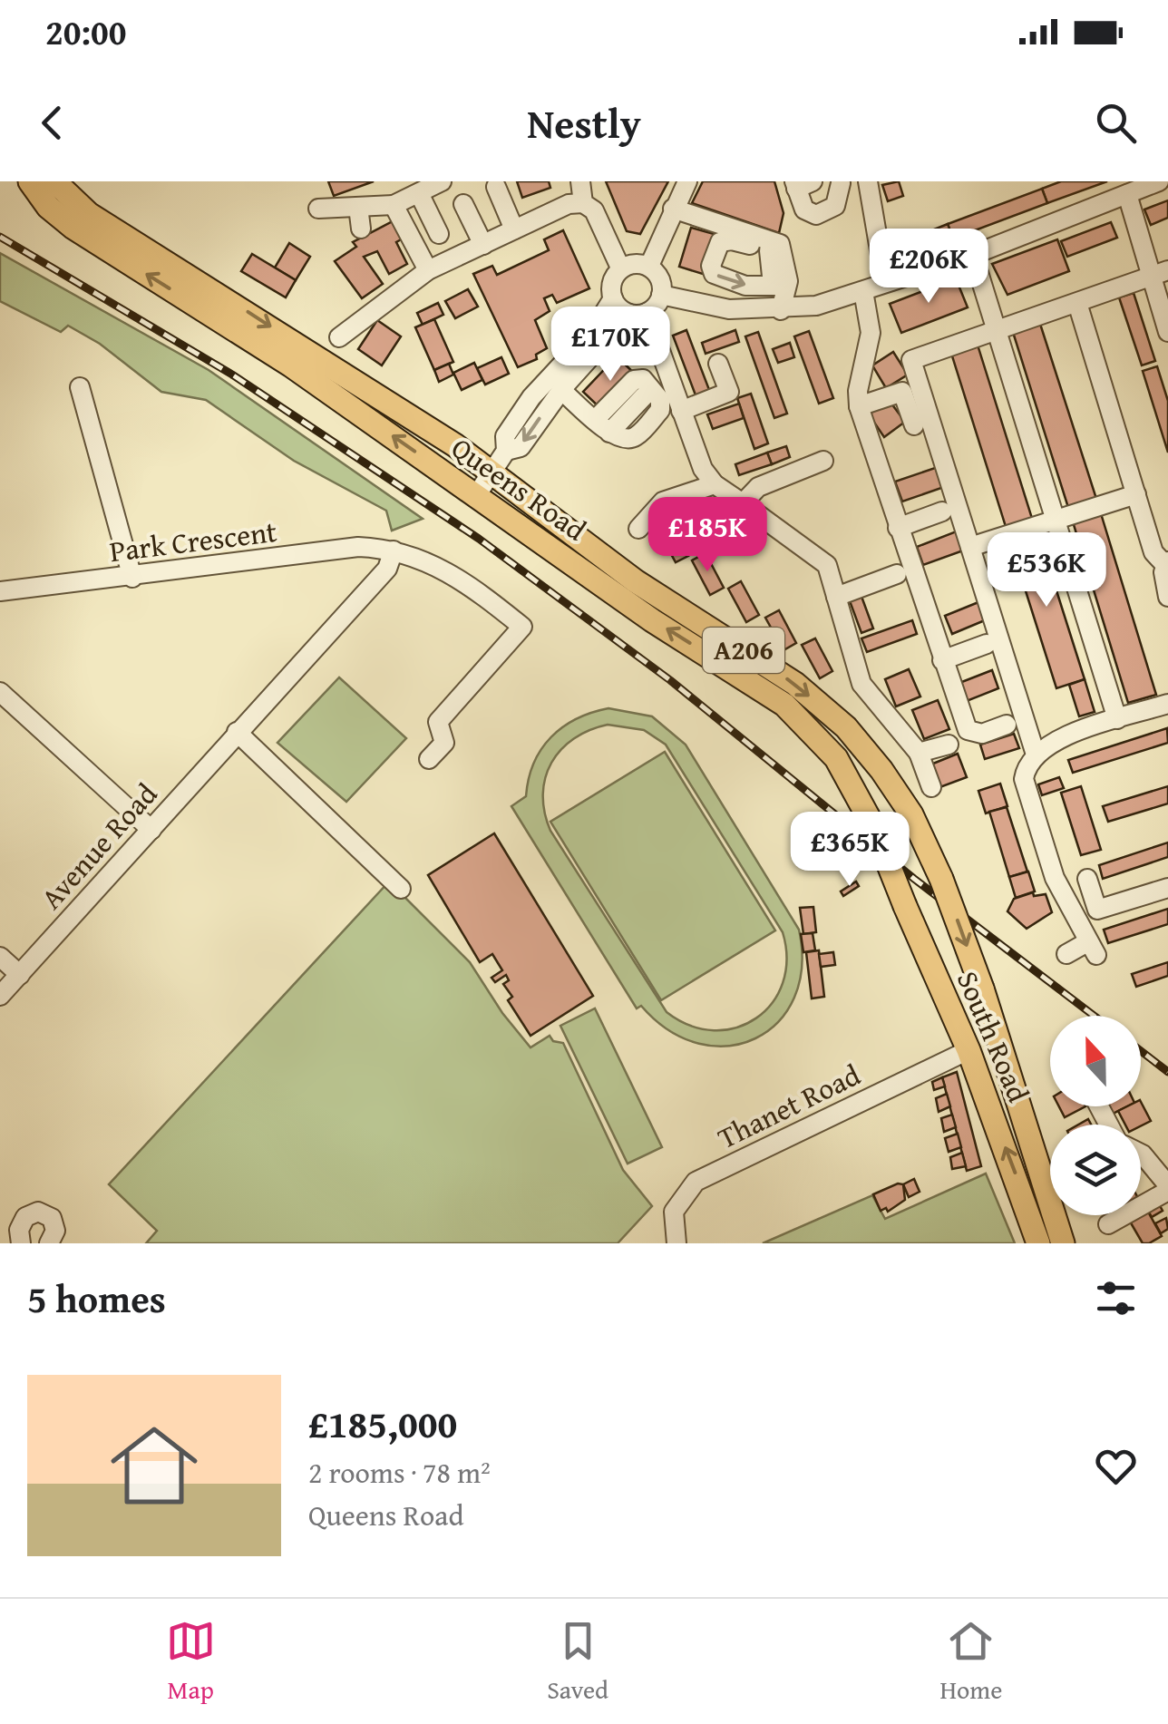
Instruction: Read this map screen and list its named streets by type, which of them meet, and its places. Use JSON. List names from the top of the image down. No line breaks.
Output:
{"streets":{"main road":["Queens Road","A206","South Road"],"street":["Park Crescent","Avenue Road","Thanet Road"]},"crossings":[["Queens Road","South Road"],["Park Crescent","Avenue Road"],["South Road","Thanet Road"]],"north":"top","page":{"status":"20:00","header":"Nestly","price":["£206K","£170K","£185K","£536K","£365K"],"heading":"5 homes","list":[{"name":"£185,000","note":"2 rooms · 78 m² · Queens Road"}],"tabs":["Map","Saved","Home"]}}
